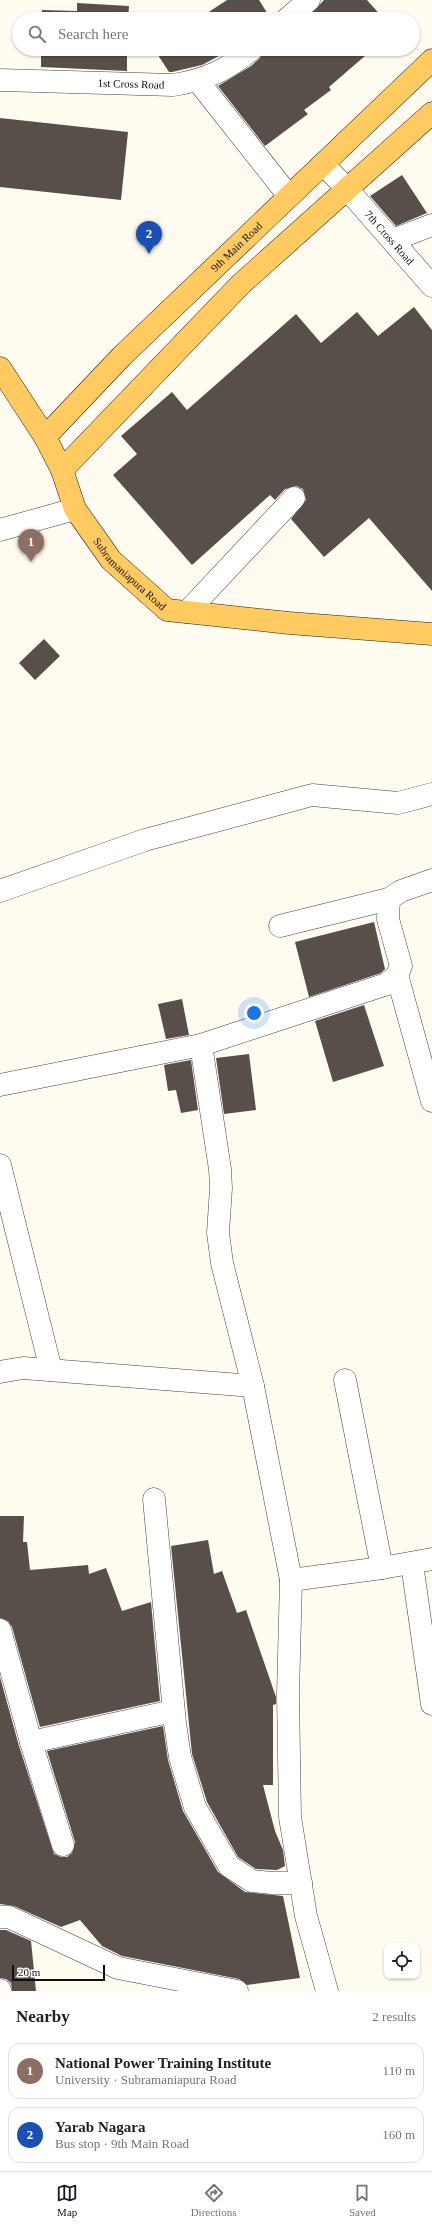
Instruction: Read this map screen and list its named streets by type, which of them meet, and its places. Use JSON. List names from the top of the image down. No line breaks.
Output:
{"streets":{"main road":["9th Main Road","Subramaniapura Road"],"street":["1st Cross Road","7th Cross Road"]},"crossings":[["7th Cross Road","9th Main Road"],["9th Main Road","Subramaniapura Road"]],"scale_bar":"20 m","page":{"search":"Search here","pins":["2","1"],"scale":"20 m","heading":["Nearby","2 results"],"list":[{"mark":"1","name":"National Power Training Institute","note":"University · Subramaniapura Road","value":"110 m"},{"mark":"2","name":"Yarab Nagara","note":"Bus stop · 9th Main Road","value":"160 m"}],"nav":["Map","Directions","Saved"]}}
